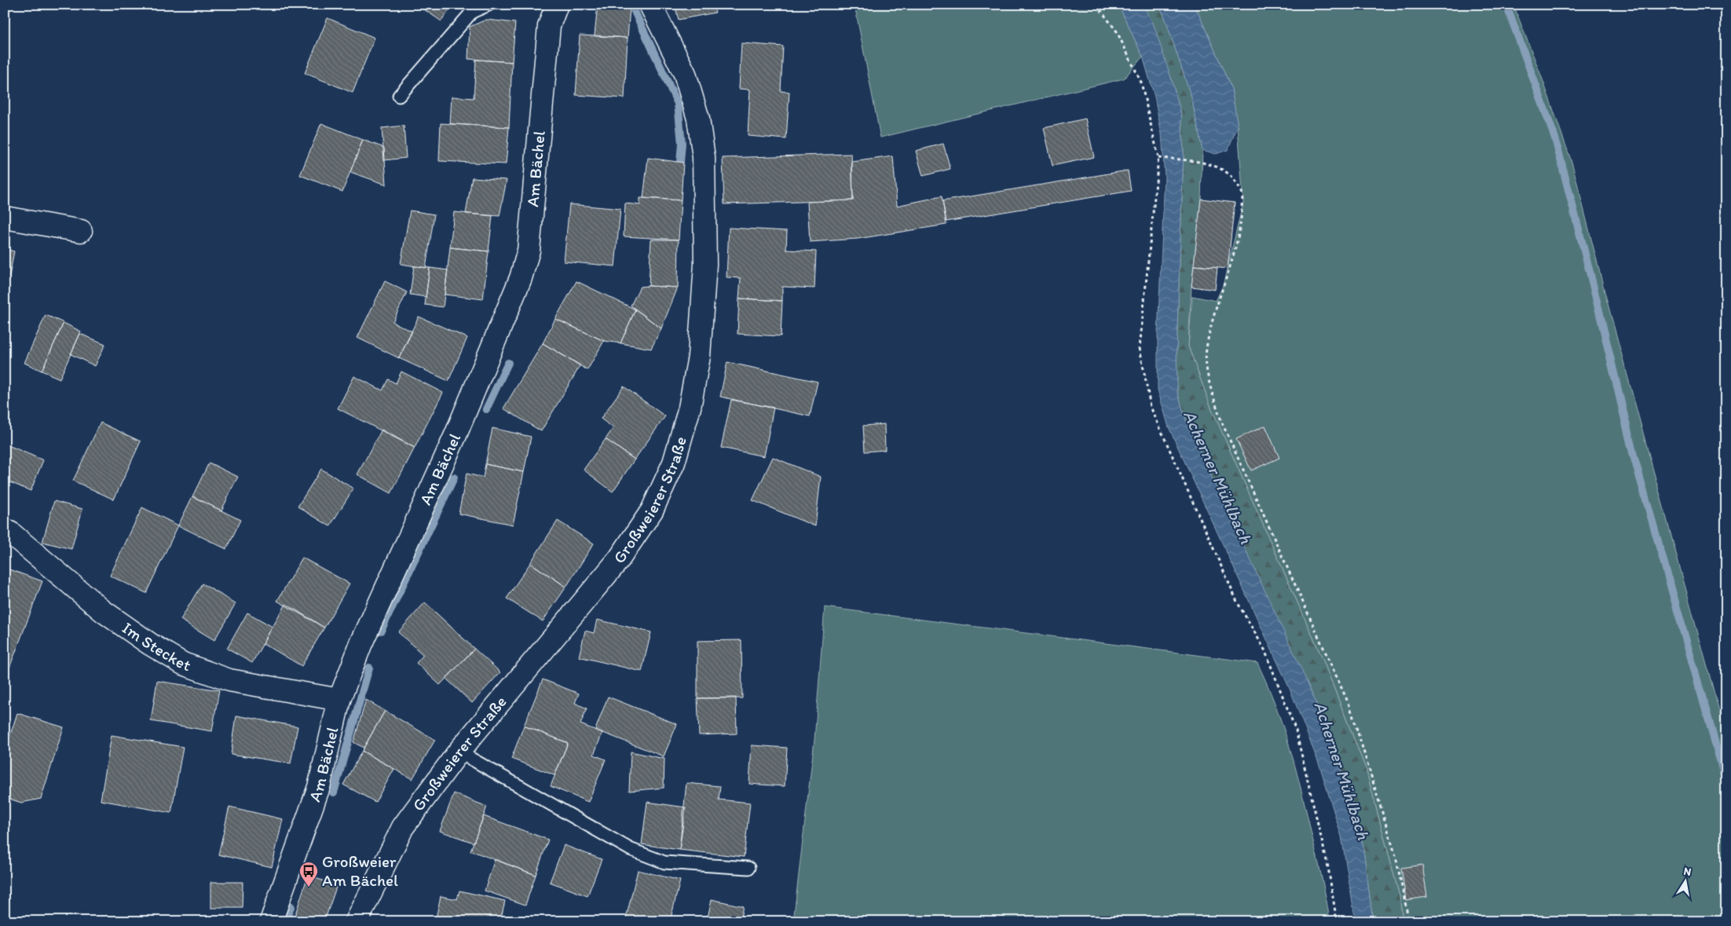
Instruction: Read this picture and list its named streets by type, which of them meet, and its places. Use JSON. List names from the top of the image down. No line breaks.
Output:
{"streets":{"street":["Am Bächel","Großweierer Straße","Im Stecket"]},"crossings":[["Am Bächel","Im Stecket"]],"water":["Acherner Mühlbach"],"places":{"bus stop":["Großweier Am Bächel"]},"north":"top"}
